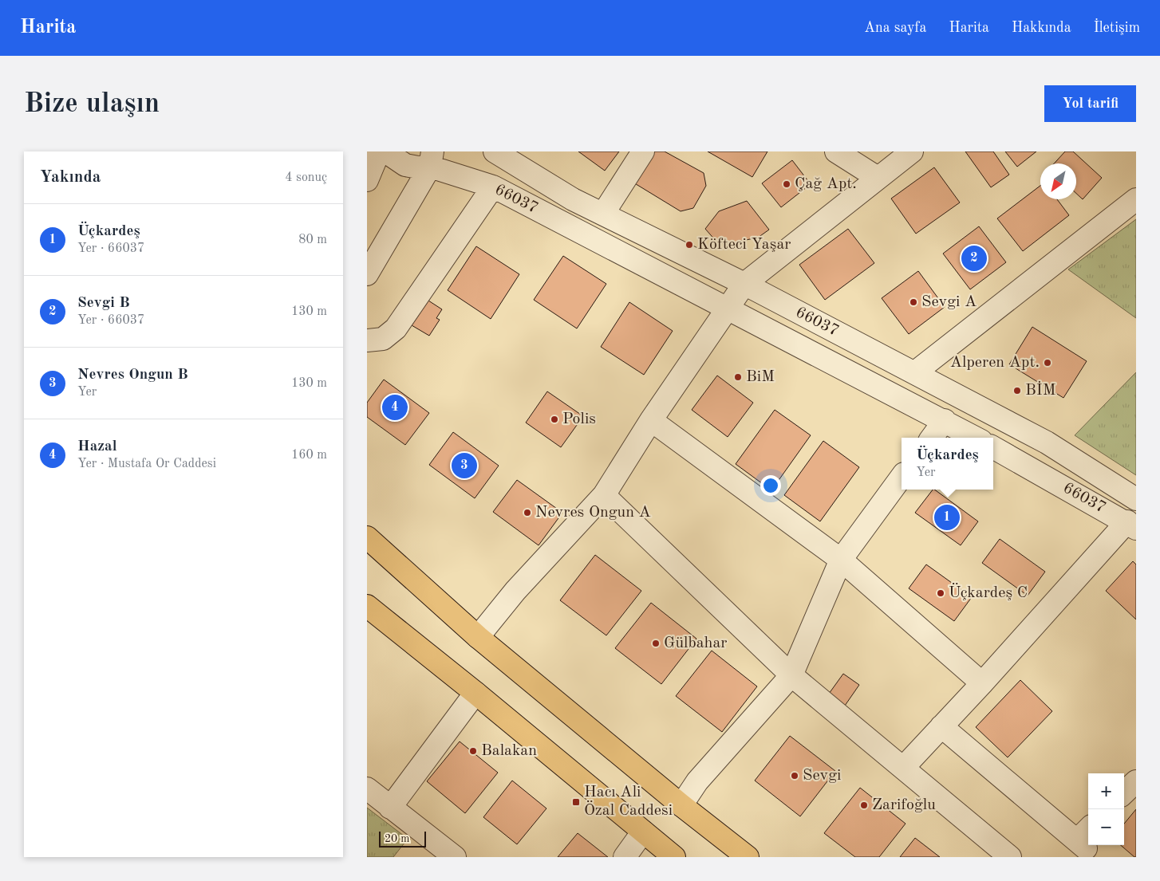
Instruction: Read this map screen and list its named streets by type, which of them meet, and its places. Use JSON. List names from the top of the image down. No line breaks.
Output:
{"streets":{"street":["66037"]},"places":{"other":["Çağ Apt.","Köfteci Yaşar","Sevgi A","Alperen Apt.","BiM","BİM","Polis","Nevres Ongun A","Üçkardeş C","Gülbahar","Balakan","Sevgi","Zarifoğlu"],"transit":["Hacı Ali Özal Caddesi"]},"scale_bar":"20 m","north":"bottom left","page":{"header":"Harita","nav":["Ana sayfa","Harita","Hakkında","İletişim"],"buttons":"Yol tarifi","title":"Bize ulaşın","heading":["Yakında","4 sonuç"],"list":[{"mark":"1","name":"Üçkardeş","note":"Yer · 66037","value":"80 m"},{"mark":"2","name":"Sevgi B","note":"Yer · 66037","value":"130 m"},{"mark":"3","name":"Nevres Ongun B","note":"Yer","value":"130 m"},{"mark":"4","name":"Hazal","note":"Yer · Mustafa Or Caddesi","value":"160 m"}],"pins":["2","4","3","1"],"popup":["Üçkardeş","Yer"],"map_buttons":["+","−"],"scale":"20 m"}}
